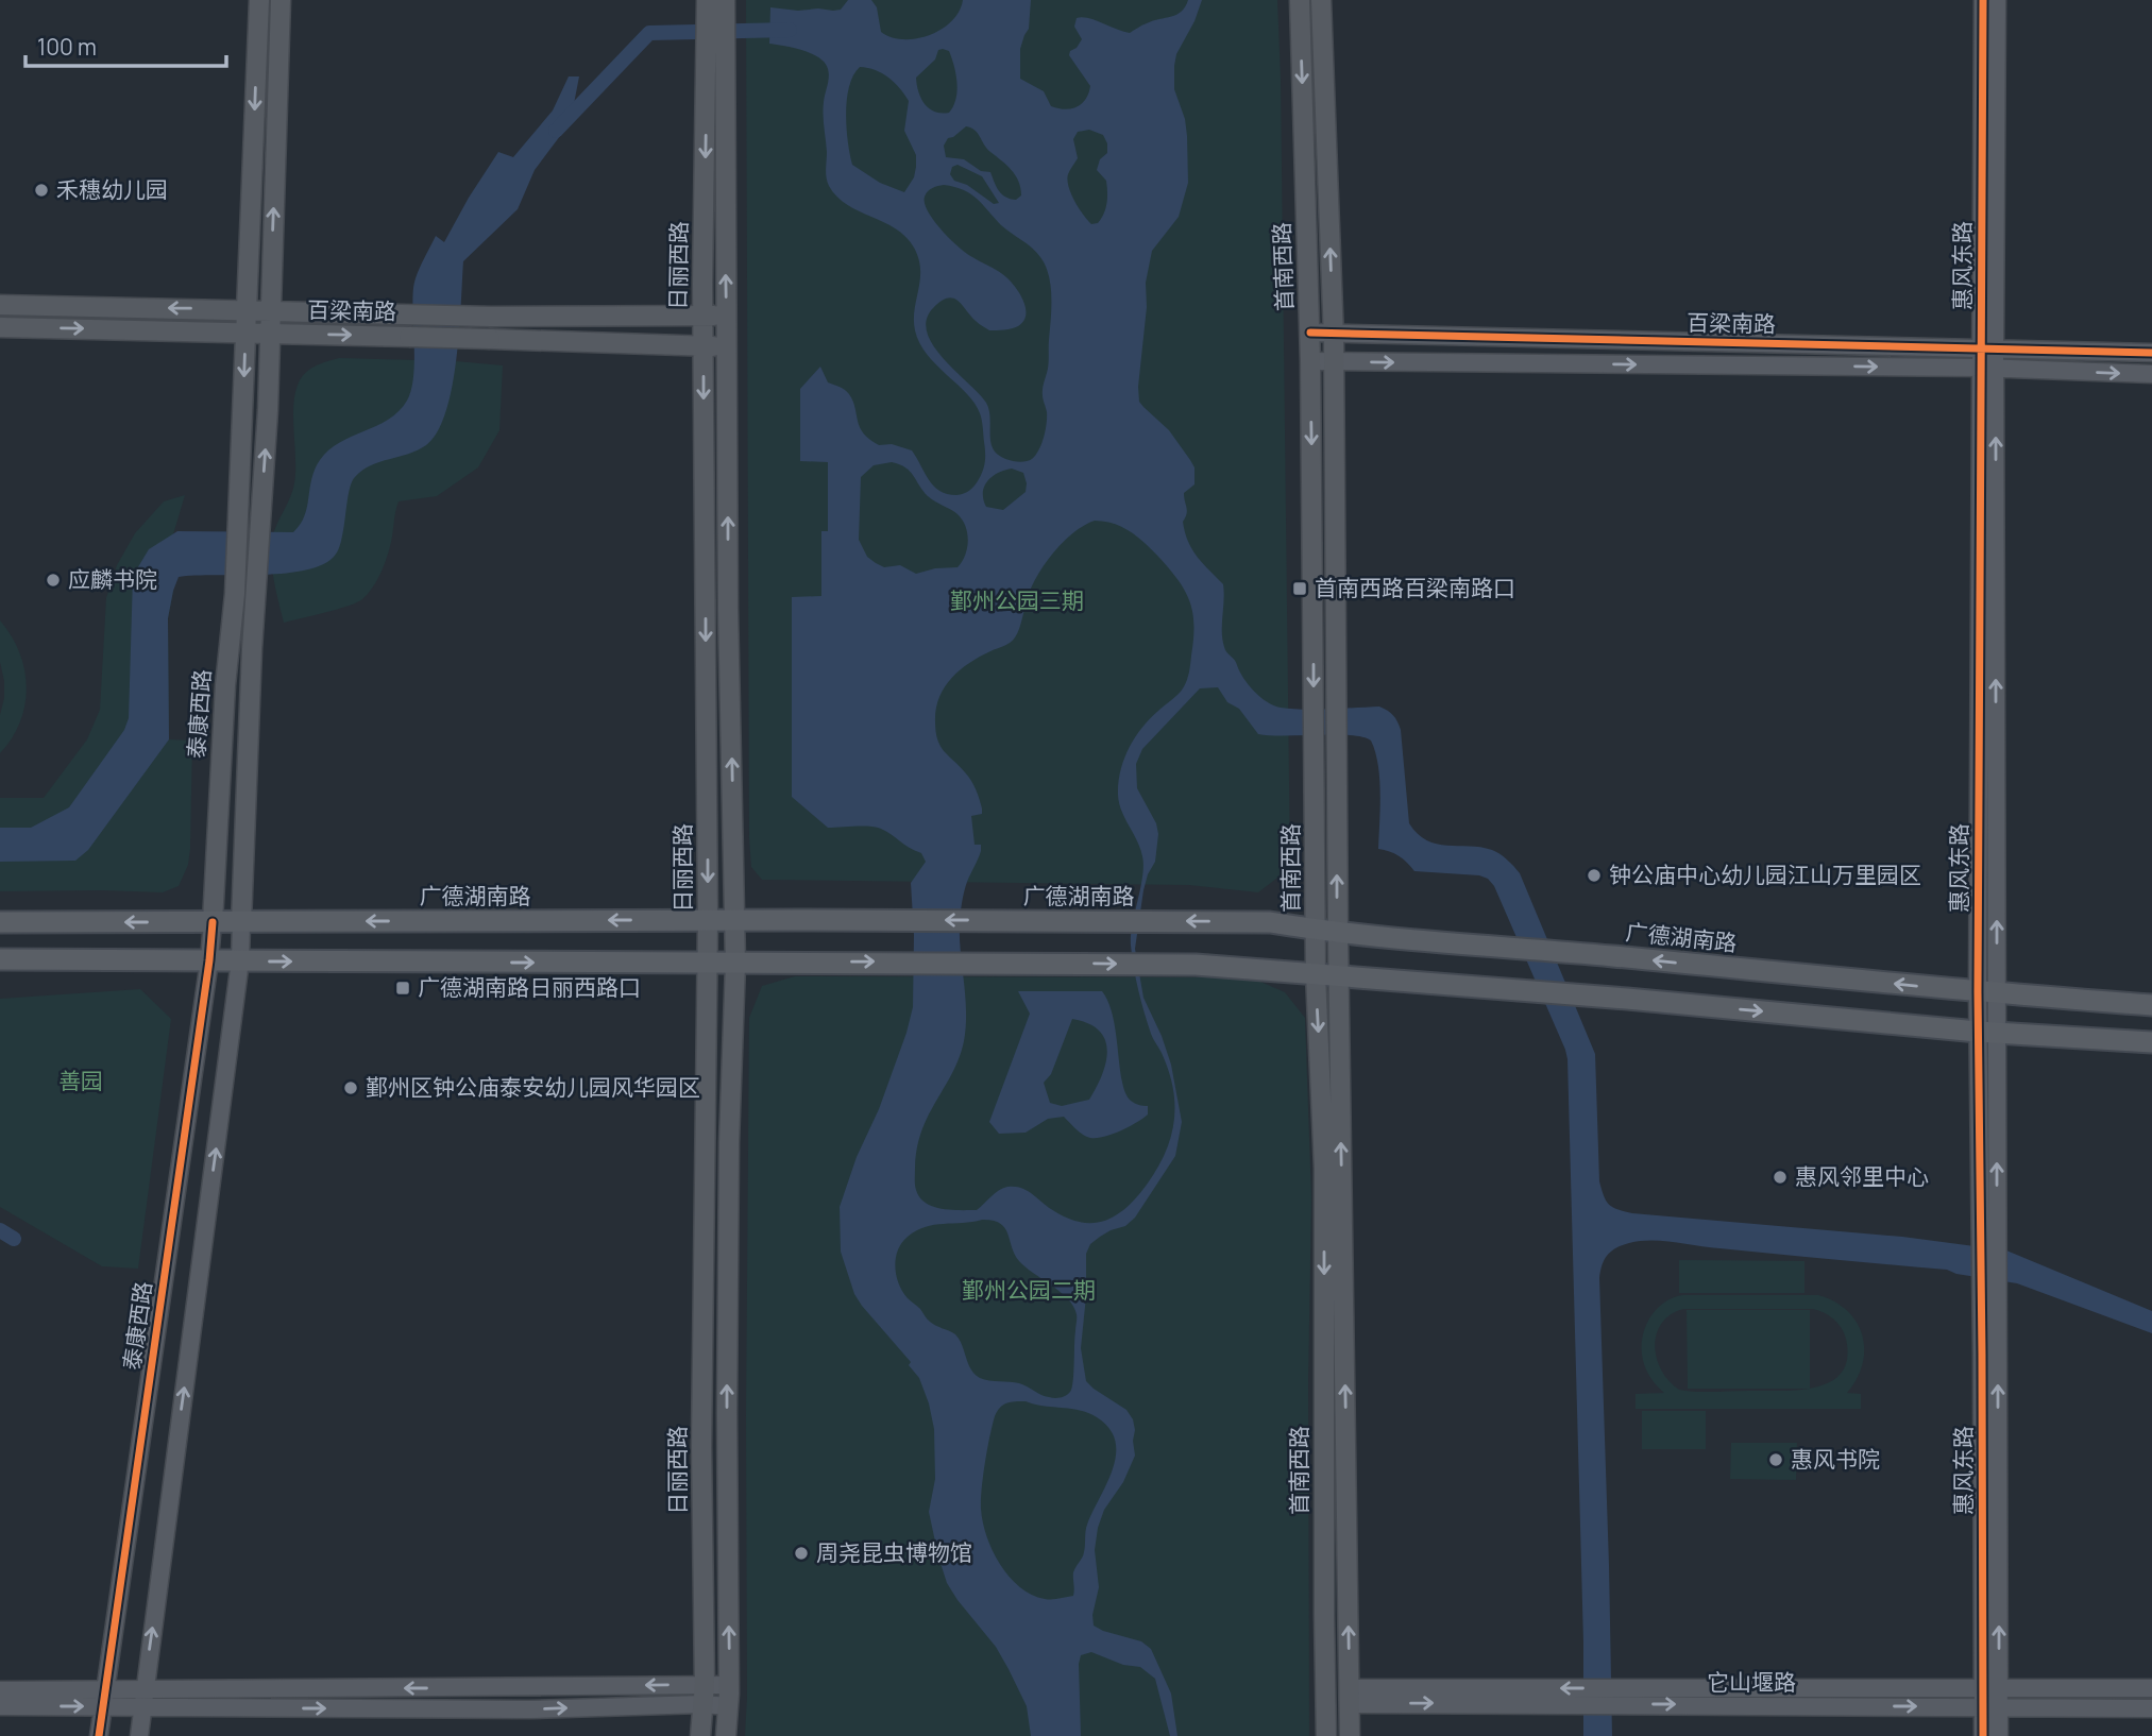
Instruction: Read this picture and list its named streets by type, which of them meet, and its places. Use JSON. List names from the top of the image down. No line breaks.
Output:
{"streets":{"main road":["日丽西路","首南西路","百梁南路","泰康西路","广德湖南路"],"street":["惠风东路","它山堰路"]},"crossings":[["日丽西路","百梁南路"],["日丽西路","广德湖南路"],["惠风东路","百梁南路"],["惠风东路","广德湖南路"],["惠风东路","它山堰路"],["首南西路","百梁南路"],["首南西路","广德湖南路"],["首南西路","它山堰路"],["百梁南路","泰康西路"],["泰康西路","广德湖南路"]],"parks":["鄞州公园三期","善园","鄞州公园二期"],"places":{"other":["禾穗幼儿园","应麟书院","钟公庙中心幼儿园江山万里园区","鄞州区钟公庙泰安幼儿园风华园区","惠风邻里中心","惠风书院","周尧昆虫博物馆"],"transit":["首南西路百梁南路口","广德湖南路日丽西路口"]},"scale_bar":"100 m"}
